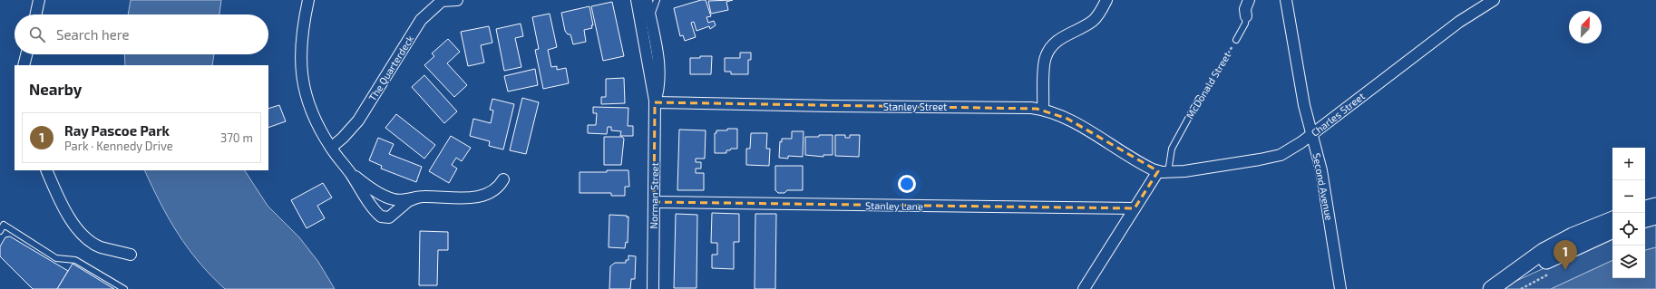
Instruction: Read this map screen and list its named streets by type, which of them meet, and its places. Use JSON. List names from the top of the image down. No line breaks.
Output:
{"streets":{"street":["The Quarterdeck","McDonald Street","Stanley Street","Charles Street","Second Avenue","Norman Street","Stanley Lane"]},"crossings":[["McDonald Street","Stanley Street"],["McDonald Street","Charles Street"],["McDonald Street","Stanley Lane"],["Stanley Street","Charles Street"],["Stanley Street","Norman Street"],["Charles Street","Second Avenue"],["Norman Street","Stanley Lane"]],"north":"top right","page":{"search":"Search here","heading":"Nearby","list":[{"mark":"1","name":"Ray Pascoe Park","note":"Park · Kennedy Drive","value":"370 m"}],"map_buttons":["+","−"],"pins":"1"}}
